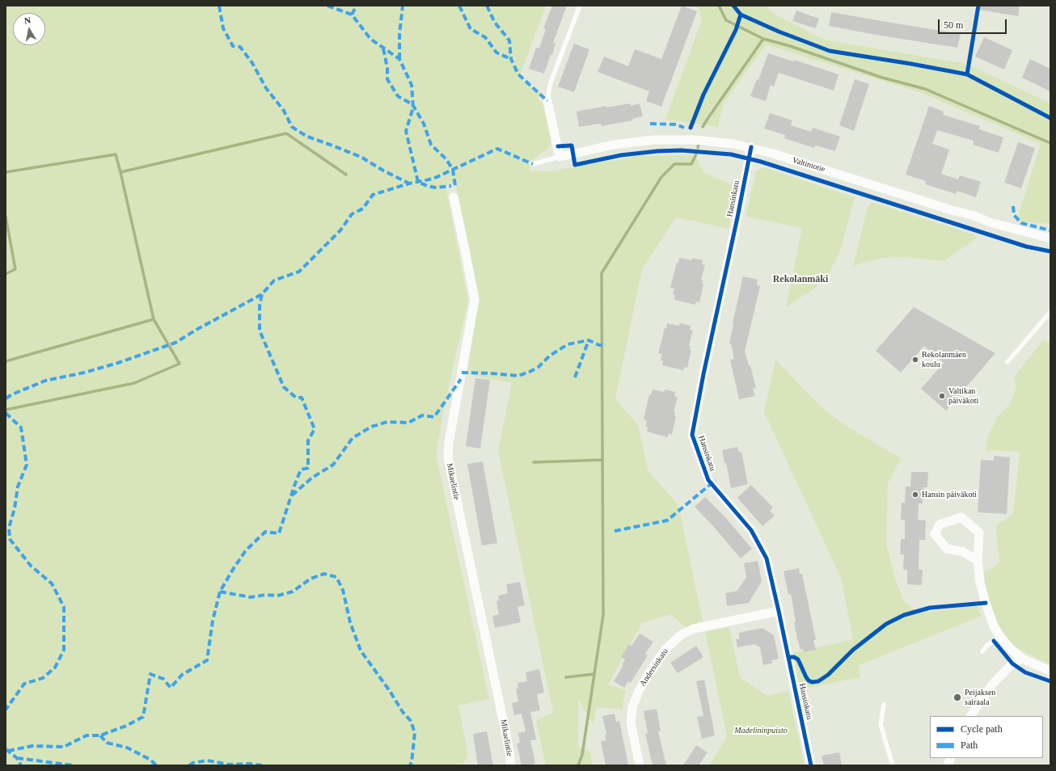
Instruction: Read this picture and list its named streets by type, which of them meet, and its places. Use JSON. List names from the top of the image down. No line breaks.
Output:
{"streets":{"street":["Valtimotie","Hansinkatu","Mikaelintie","Andersinkatu"]},"crossings":[["Valtimotie","Hansinkatu"],["Hansinkatu","Andersinkatu"]],"districts":["Rekolanmäki"],"parks":["Madelininpuisto"],"places":["Rekolanmäen koulu","Valtikan päiväkoti","Hansin päiväkoti","Peijaksen sairaala"],"legend":["Cycle path","Path"],"scale_bar":"50 m","north":"top"}
